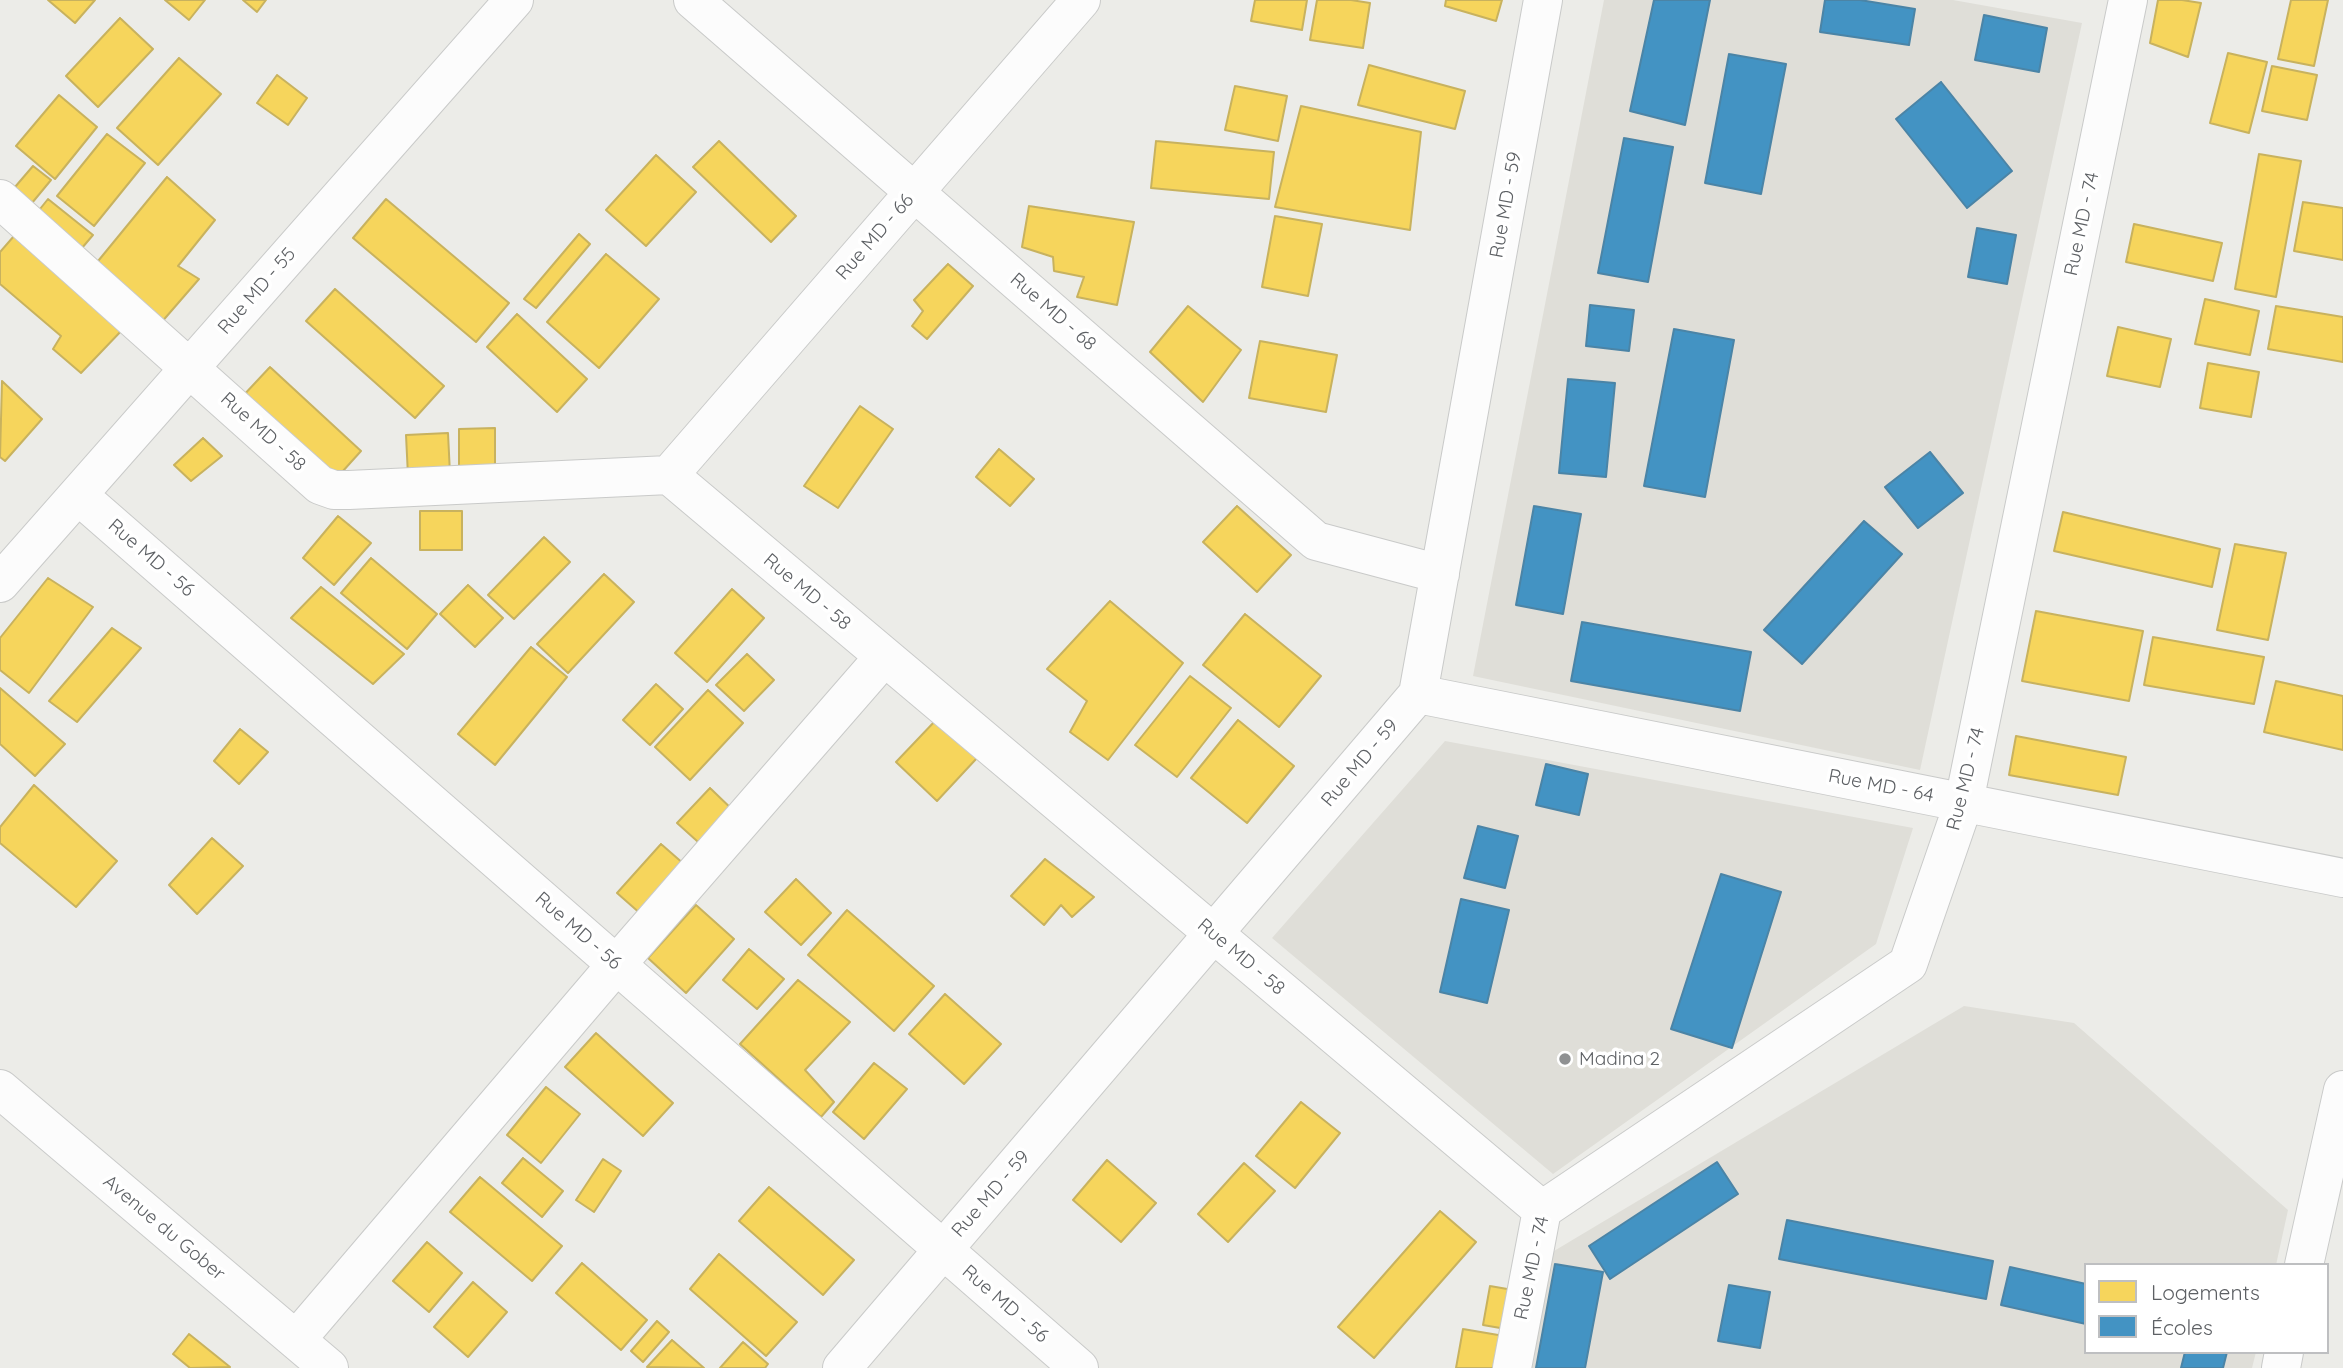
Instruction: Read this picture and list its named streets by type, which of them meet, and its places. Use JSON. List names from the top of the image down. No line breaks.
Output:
{"streets":{"street":["Rue MD - 59","Rue MD - 74","Rue MD - 66","Rue MD - 55","Rue MD - 68","Rue MD - 58","Rue MD - 56","Rue MD - 64","Avenue du Gober"]},"crossings":[["Rue MD - 59","Rue MD - 68"],["Rue MD - 59","Rue MD - 58"],["Rue MD - 59","Rue MD - 56"],["Rue MD - 59","Rue MD - 64"],["Rue MD - 74","Rue MD - 58"],["Rue MD - 74","Rue MD - 64"],["Rue MD - 66","Rue MD - 68"],["Rue MD - 66","Rue MD - 58"],["Rue MD - 55","Rue MD - 58"],["Rue MD - 55","Rue MD - 56"]],"places":["Madina 2"],"legend":["Logements","Écoles"]}
